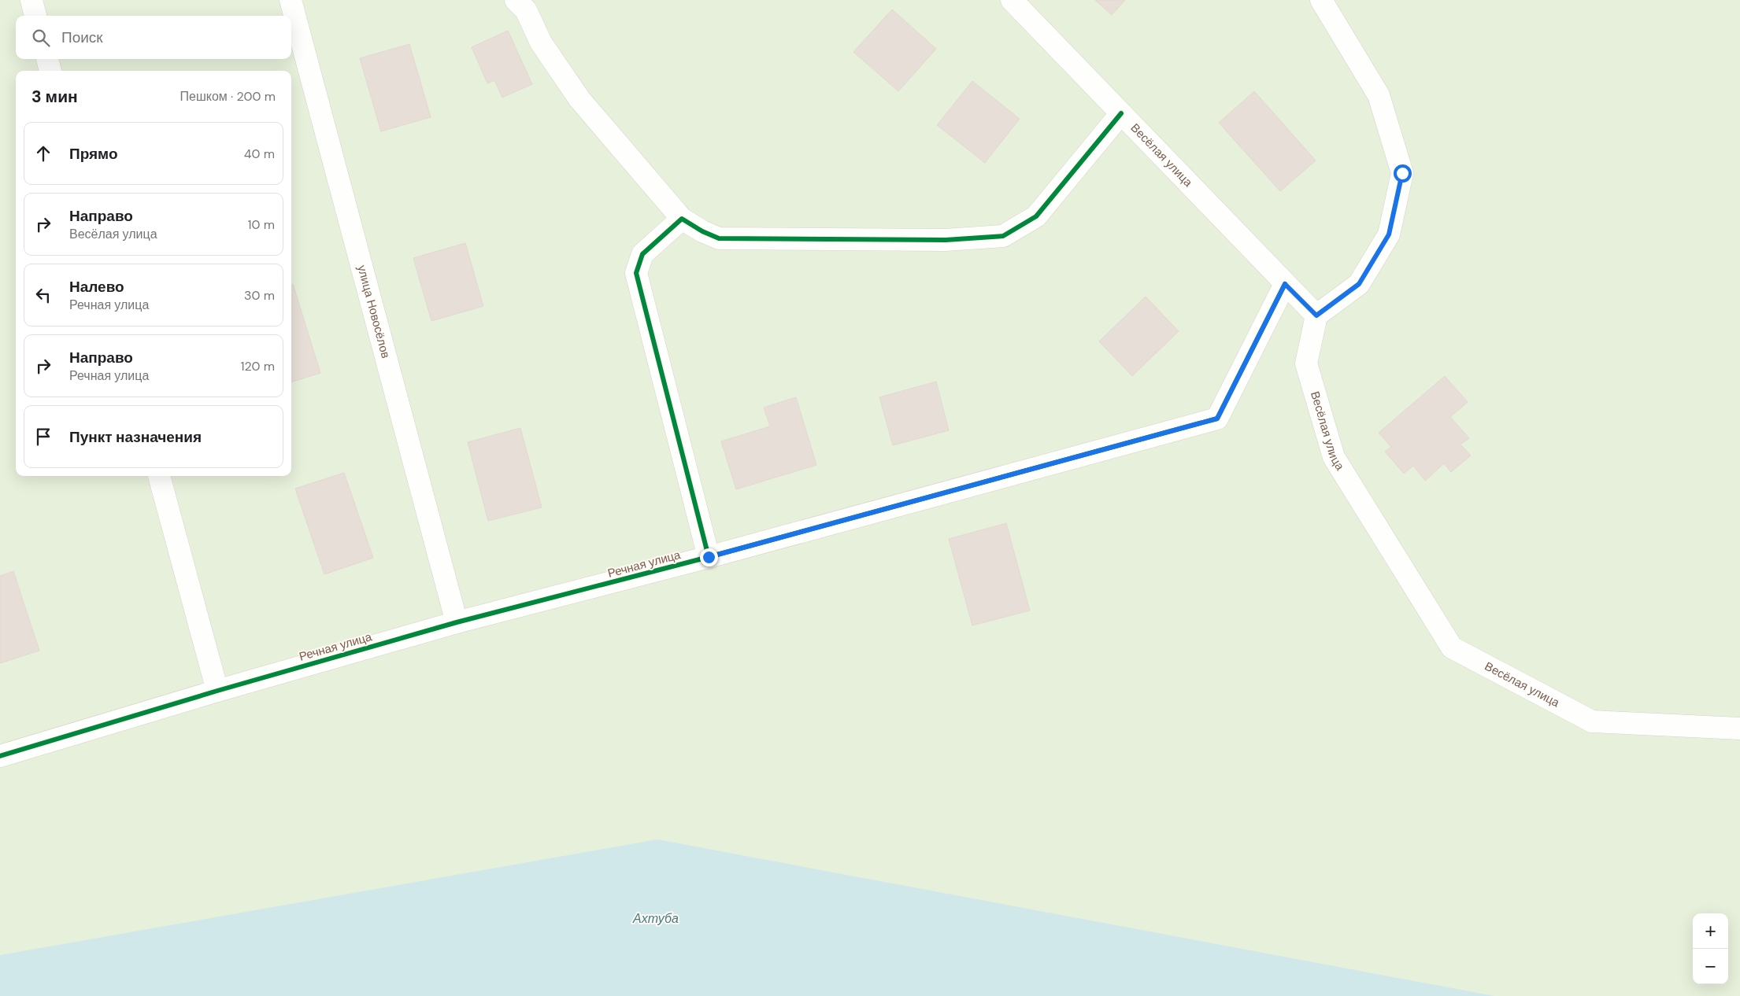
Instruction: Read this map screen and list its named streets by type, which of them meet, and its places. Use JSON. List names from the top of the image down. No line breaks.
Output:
{"streets":{"street":["Весёлая улица","улица Новосёлов","Речная улица"]},"crossings":[["Весёлая улица","Речная улица"],["улица Новосёлов","Речная улица"]],"water":["Ахтуба"],"page":{"search":"Поиск","heading":["3 мин","Пешком · 200 m"],"list":[["Прямо","40 m"],["Направо","Весёлая улица","10 m"],["Налево","Речная улица","30 m"],["Направо","Речная улица","120 m"],"Пункт назначения"],"map_buttons":["+","−"]}}
